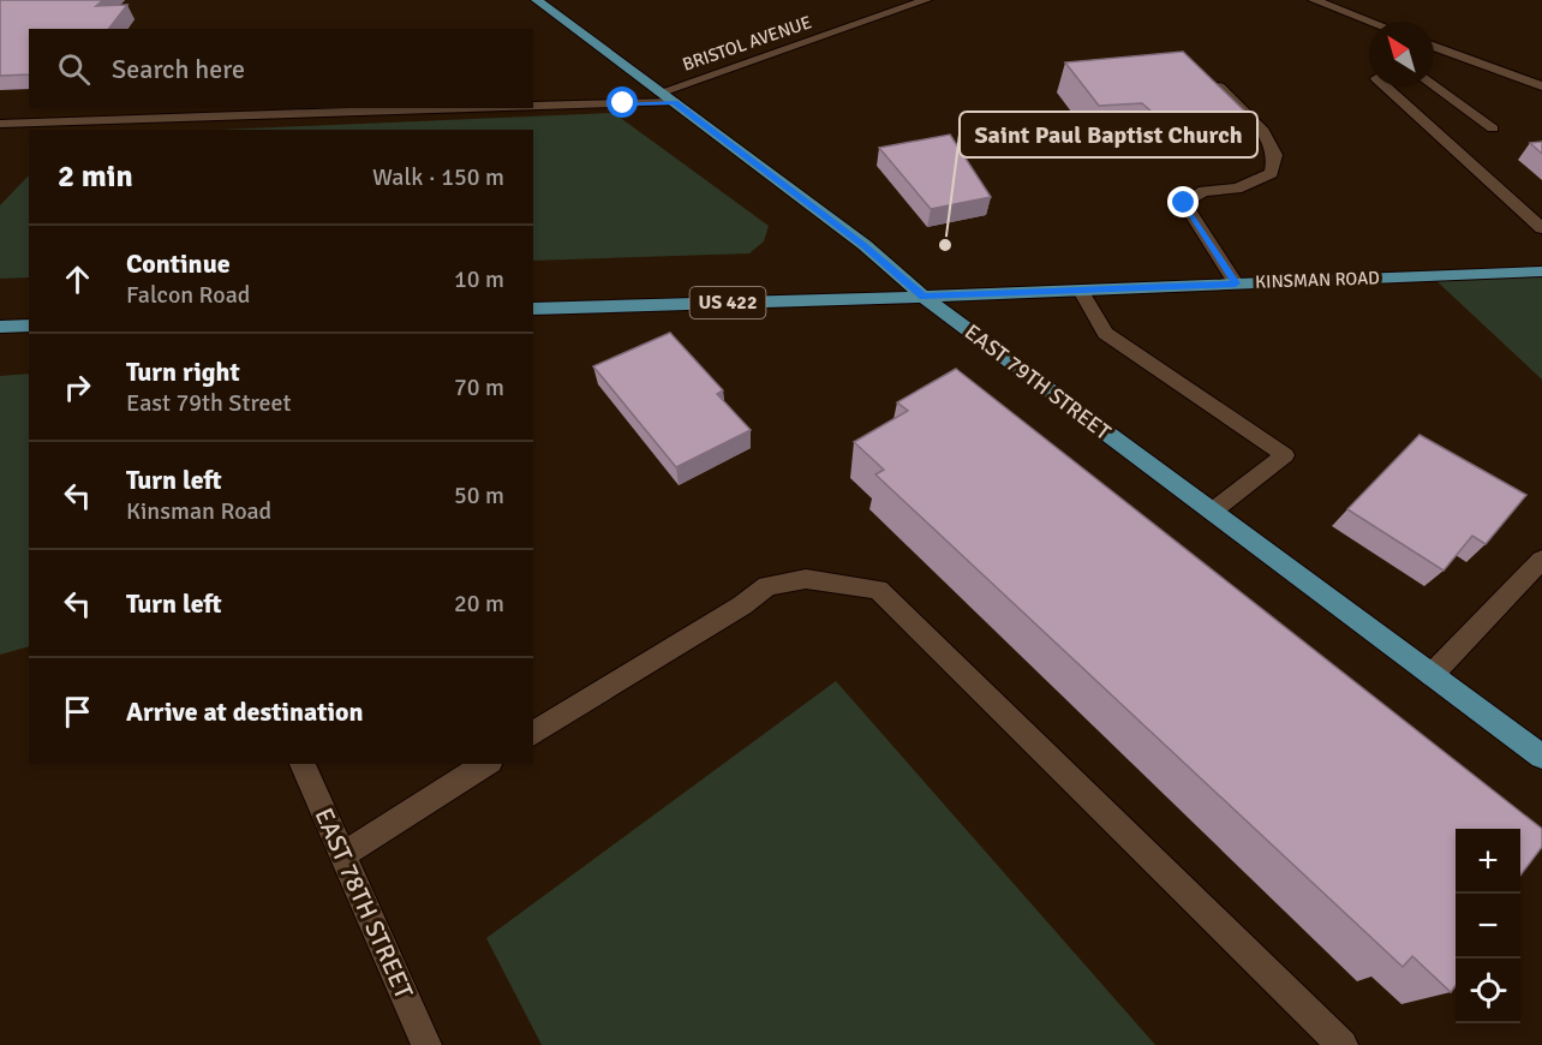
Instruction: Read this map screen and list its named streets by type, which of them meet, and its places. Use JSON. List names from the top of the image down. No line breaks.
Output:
{"streets":{"main road":["KINSMAN ROAD","US 422","EAST 79TH STREET"],"street":["BRISTOL AVENUE","EAST 78TH STREET"]},"crossings":[["BRISTOL AVENUE","EAST 79TH STREET"],["KINSMAN ROAD","EAST 79TH STREET"]],"places":["Saint Paul Baptist Church"],"north":"top left","page":{"search":"Search here","heading":["2 min","Walk · 150 m"],"list":[["Continue","Falcon Road","10 m"],["Turn right","East 79th Street","70 m"],["Turn left","Kinsman Road","50 m"],["Turn left","20 m"],"Arrive at destination"],"map_buttons":["+","−"]}}
